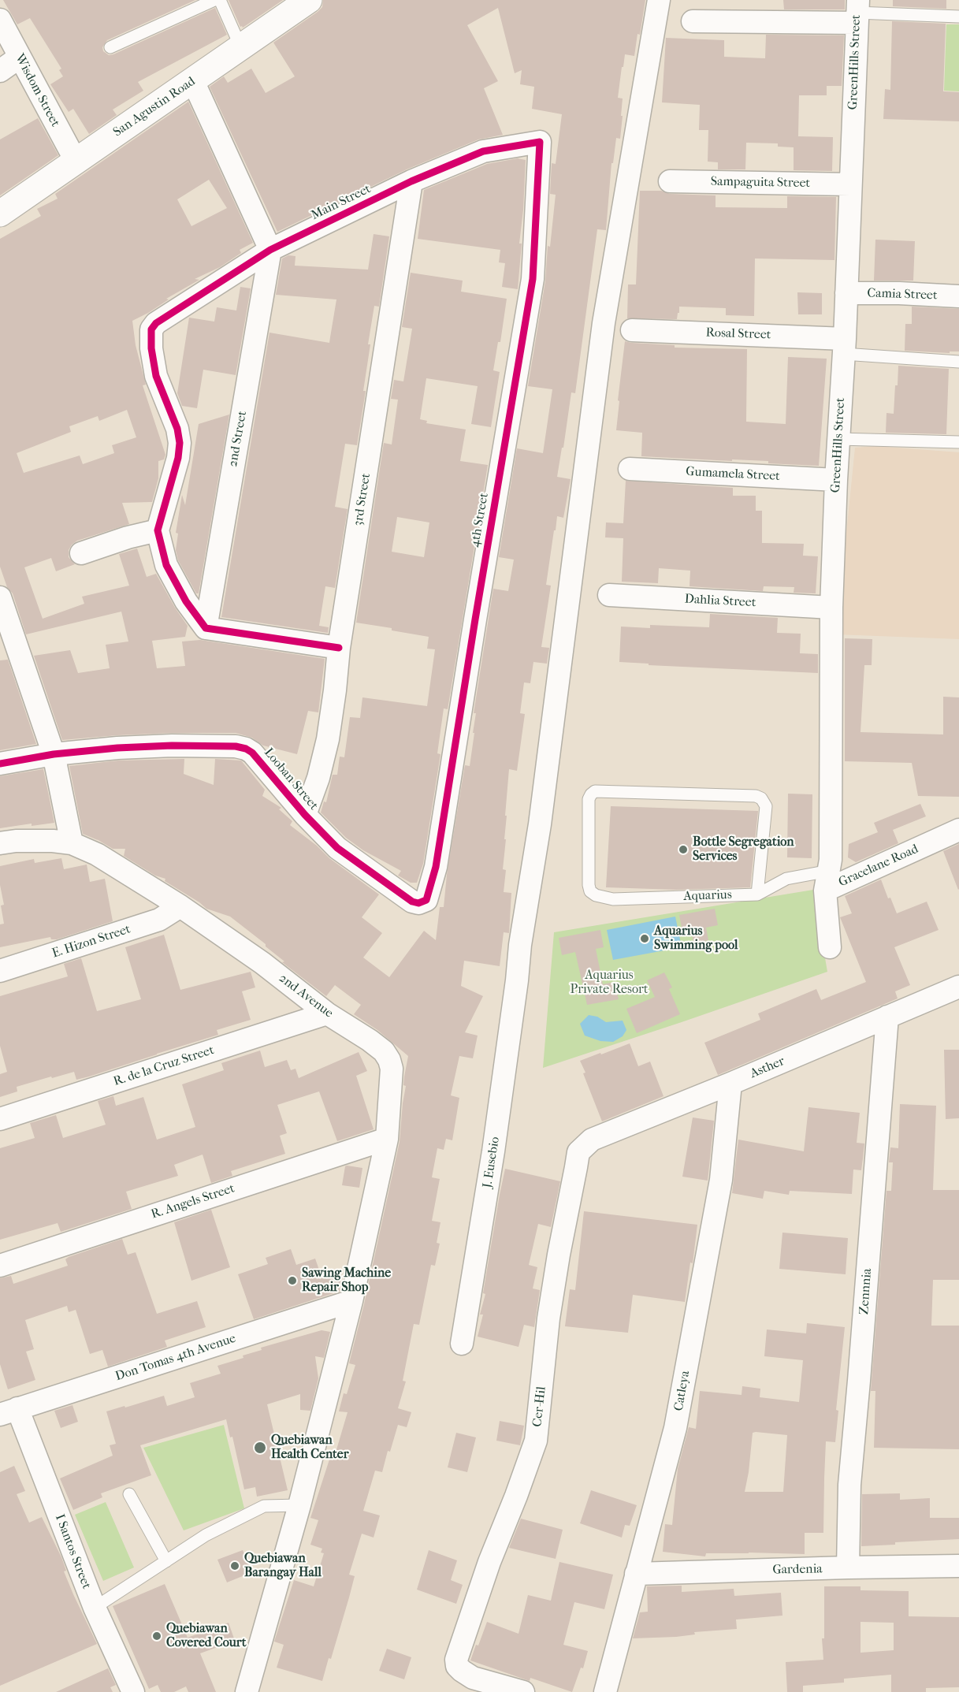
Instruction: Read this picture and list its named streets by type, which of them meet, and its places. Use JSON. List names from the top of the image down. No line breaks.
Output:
{"streets":{"street":["GreenHills Street","Wisdom Street","San Agustin Road","Sampaguita Street","Main Street","Camia Street","Rosal Street","2nd Street","Gumamela Street","3rd Street","4th Street","Dahlia Street","Looban Street","Gracelane Road","E. Hizon Street","2nd Avenue","R. de la Cruz Street","Asther","J. Eusebio","R. Angels Street","Zennnia","Don Tomas 4th Avenue","Catleya","Cer-Hil","I Santos Street","Gardenia"],"lane":["Aquarius"]},"crossings":[["GreenHills Street","Sampaguita Street"],["GreenHills Street","Camia Street"],["GreenHills Street","Rosal Street"],["GreenHills Street","Gumamela Street"],["GreenHills Street","Dahlia Street"],["GreenHills Street","Gracelane Road"],["GreenHills Street","Aquarius"],["Wisdom Street","San Agustin Road"],["Main Street","2nd Street"],["Main Street","3rd Street"],["Main Street","4th Street"],["3rd Street","Looban Street"],["4th Street","Looban Street"],["Gracelane Road","Aquarius"],["E. Hizon Street","2nd Avenue"],["2nd Avenue","R. de la Cruz Street"],["2nd Avenue","R. Angels Street"],["2nd Avenue","Don Tomas 4th Avenue"],["Asther","Zennnia"],["Asther","Catleya"],["Asther","Cer-Hil"],["Zennnia","Gardenia"],["Don Tomas 4th Avenue","I Santos Street"],["Catleya","Gardenia"]],"parks":["Aquarius Private Resort"],"places":["Bottle Segregation Services","Aquarius Swimming pool","Sawing Machine Repair Shop","Quebiawan Health Center","Quebiawan Barangay Hall","Quebiawan Covered Court"]}
